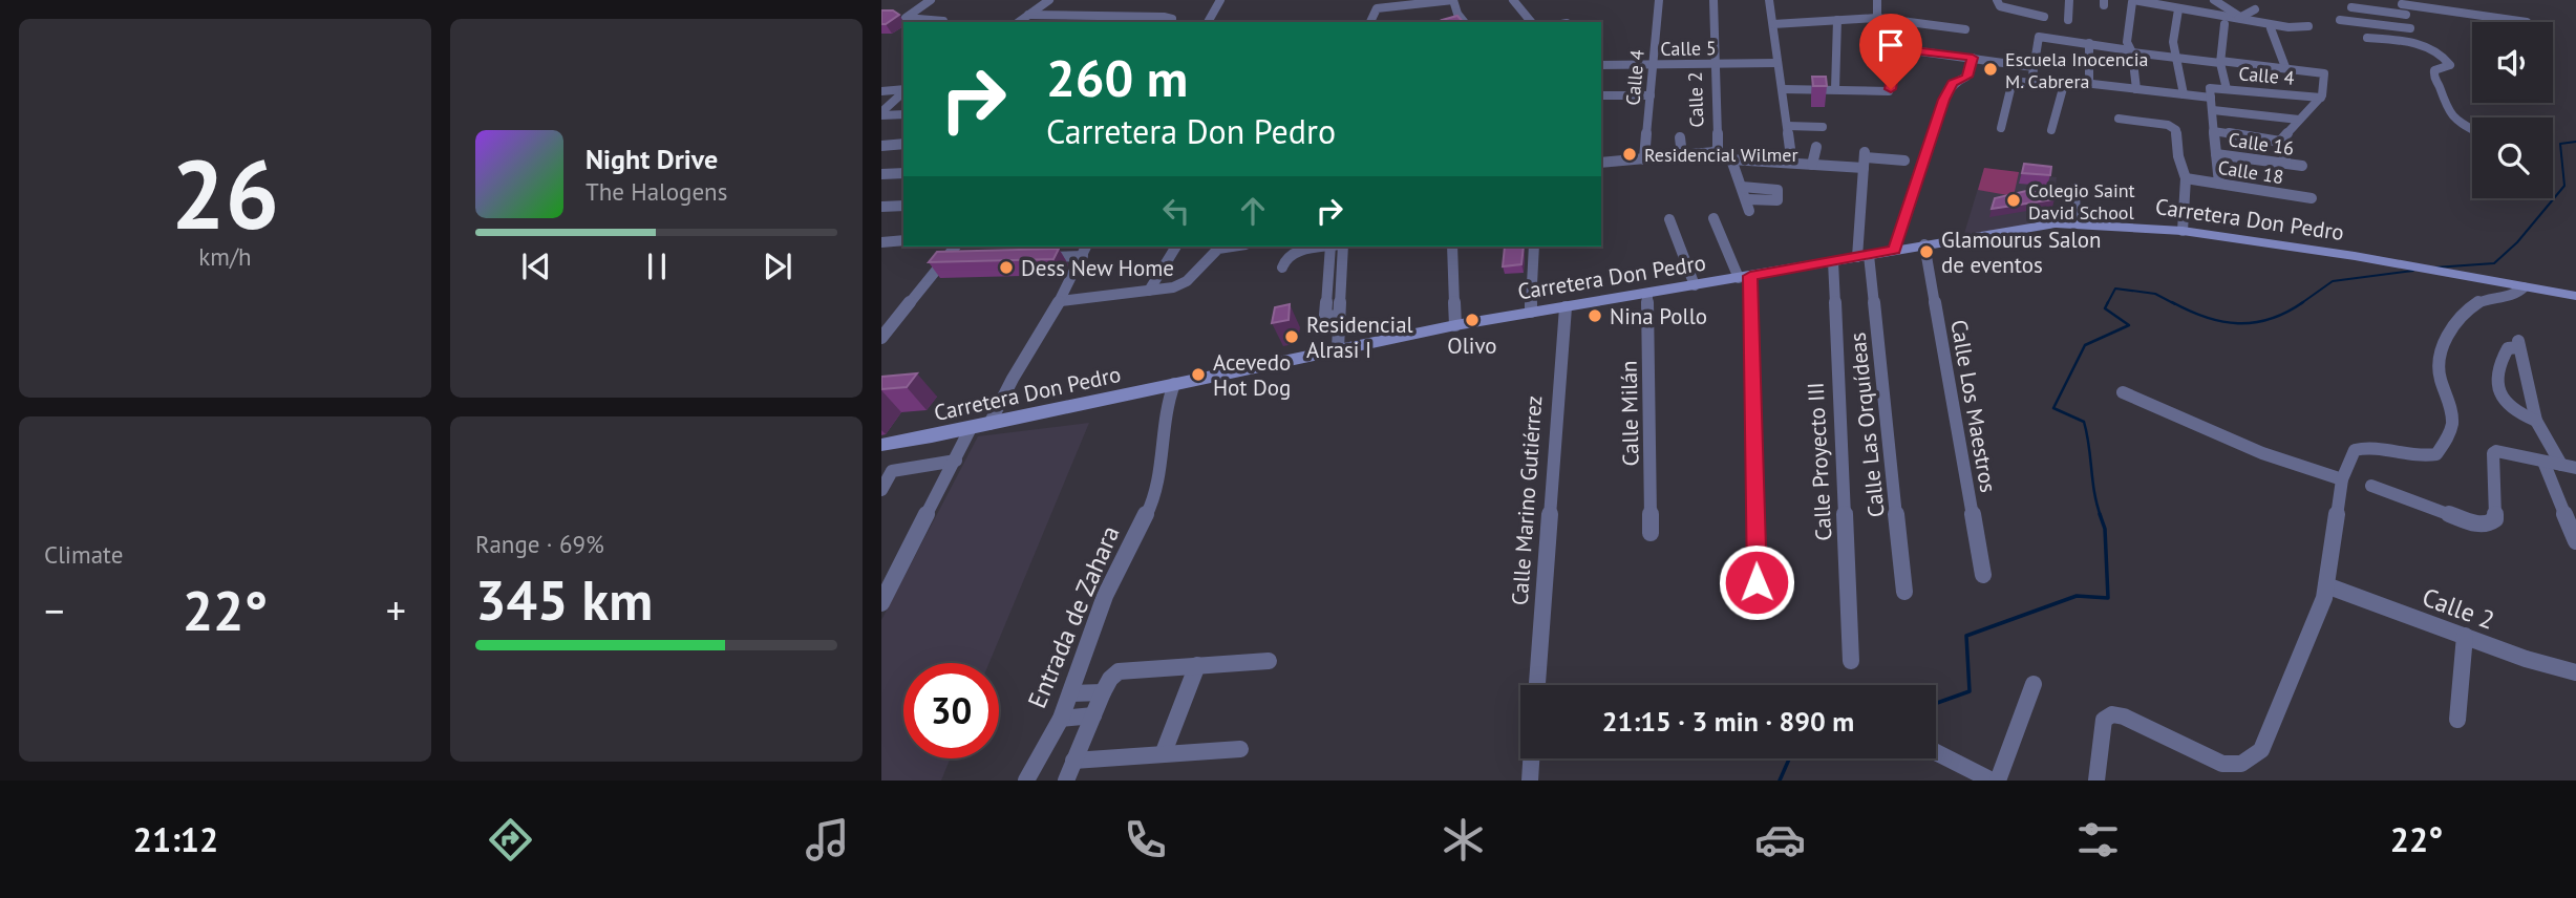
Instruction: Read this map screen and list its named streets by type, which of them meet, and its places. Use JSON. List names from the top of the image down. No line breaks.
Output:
{"streets":{"street":["Calle 5","Calle 4","Calle 2","Calle 16","Calle 18","Carretera Don Pedro","Calle Los Maestros","Calle Milán","Calle Las Orquídeas","Calle Proyecto III","Calle Marino Gutiérrez","Entrada de Zahara"]},"crossings":[["Calle 5","Calle 4"],["Calle 5","Calle 2"],["Carretera Don Pedro","Calle Los Maestros"],["Carretera Don Pedro","Calle Milán"],["Carretera Don Pedro","Calle Las Orquídeas"],["Carretera Don Pedro","Calle Proyecto III"],["Carretera Don Pedro","Calle Marino Gutiérrez"],["Carretera Don Pedro","Entrada de Zahara"]],"places":["Escuela Inocencia M. Cabrera","Residencial Wilmer","Colegio Saint David School","Glamourus Salon de eventos","Dess New Home","Nina Pollo","Olivo","Residencial Alrasi I","Acevedo Hot Dog"],"page":{"tile":[["26","km/h"],"Climate",["Range · 69%","345 km"]],"turn":["260 m","Carretera Don Pedro"],"song":["Night Drive","The Halogens"],"heat":["−","22°","+"],"limit":"30","trip":"21:15 · 3 min · 890 m","tabs":["21:12","22°"]}}
